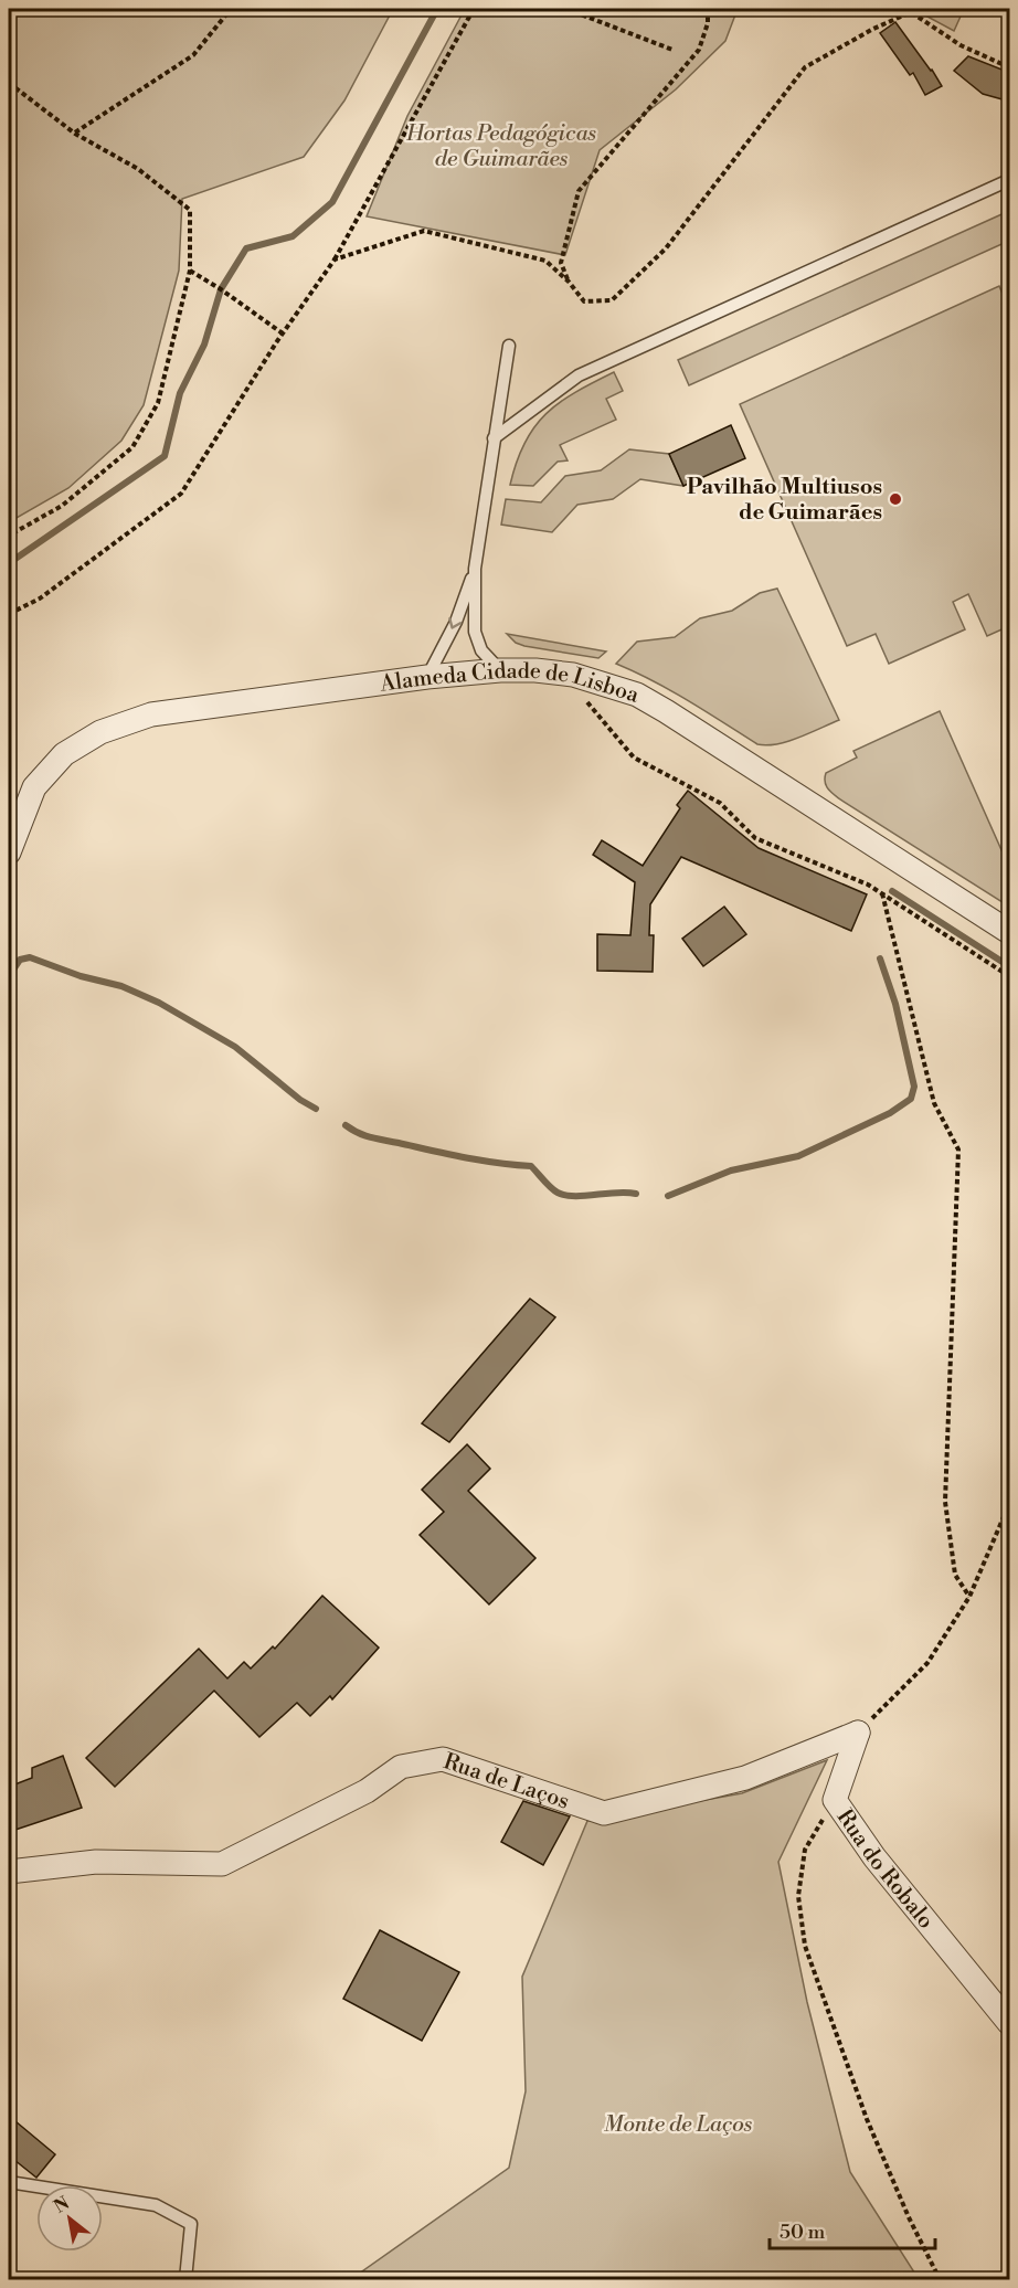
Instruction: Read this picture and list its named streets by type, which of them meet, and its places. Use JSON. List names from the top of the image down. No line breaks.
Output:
{"streets":{"street":["Alameda Cidade de Lisboa","Rua de Laços","Rua do Robalo"]},"crossings":[["Rua de Laços","Rua do Robalo"]],"parks":["Hortas Pedagógicas de Guimarães","Monte de Laços"],"places":["Pavilhão Multiusos de Guimarães"],"scale_bar":"50 m","north":"top left"}
